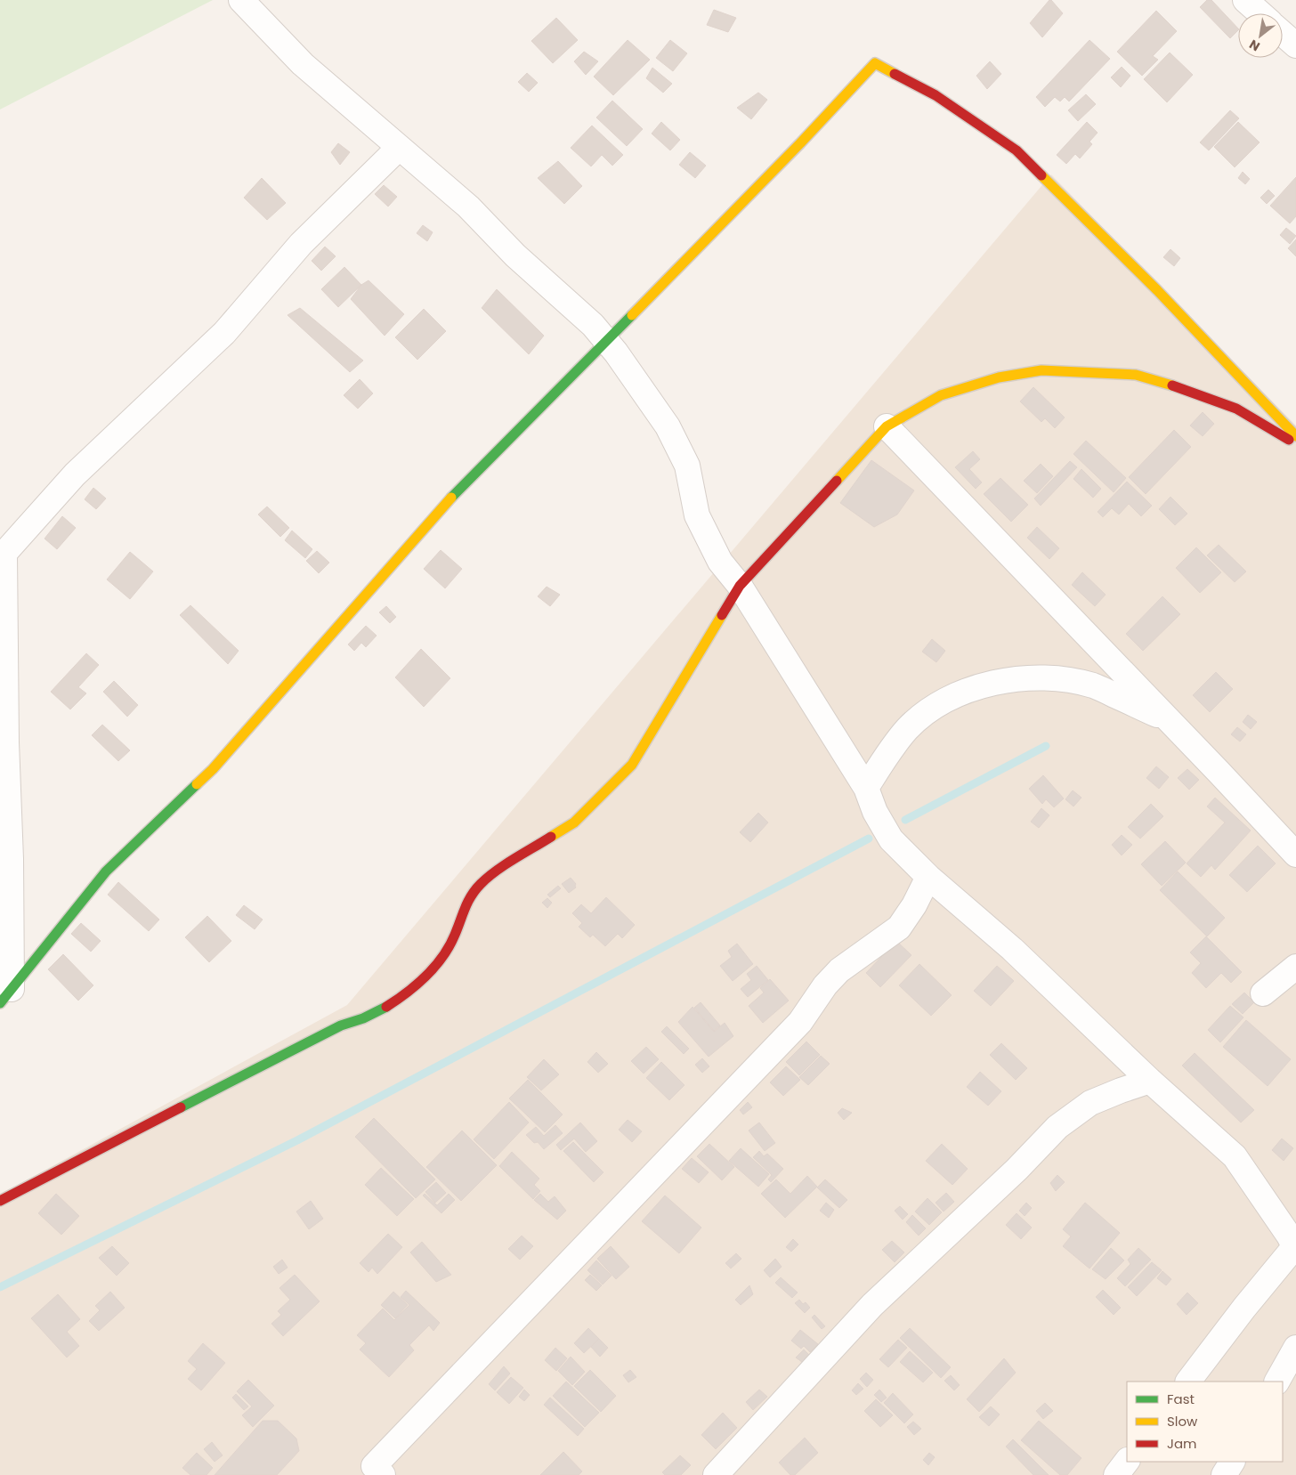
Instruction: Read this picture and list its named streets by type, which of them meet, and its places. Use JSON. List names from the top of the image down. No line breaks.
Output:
{"legend":["Fast","Slow","Jam"],"north":"bottom left"}
